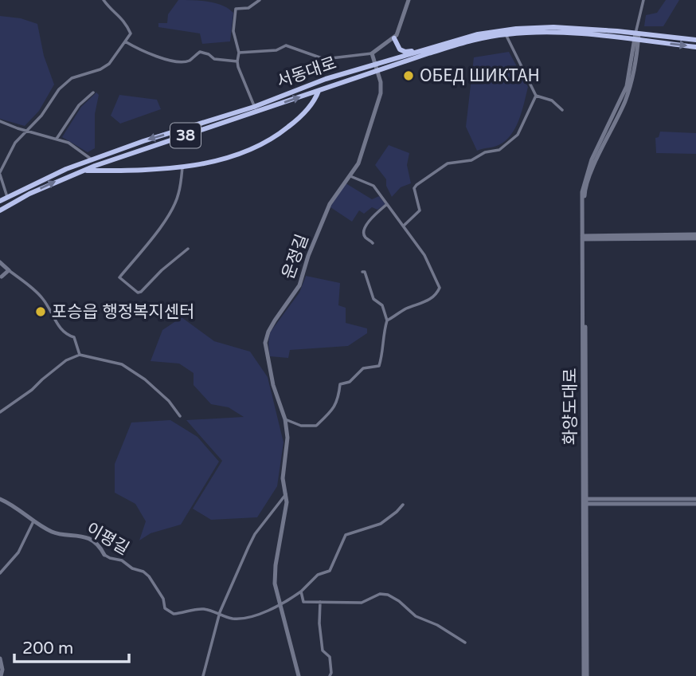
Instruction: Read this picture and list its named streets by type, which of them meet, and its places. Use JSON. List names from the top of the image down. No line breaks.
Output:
{"streets":{"main road":["서동대로","38"],"street":["운정길","화양도대로","이평길"]},"crossings":[["서동대로","운정길"],["서동대로","화양도대로"],["운정길","이평길"]],"places":["ОБЕД ШИКТАН","포승읍 행정복지센터"],"scale_bar":"200 m"}
